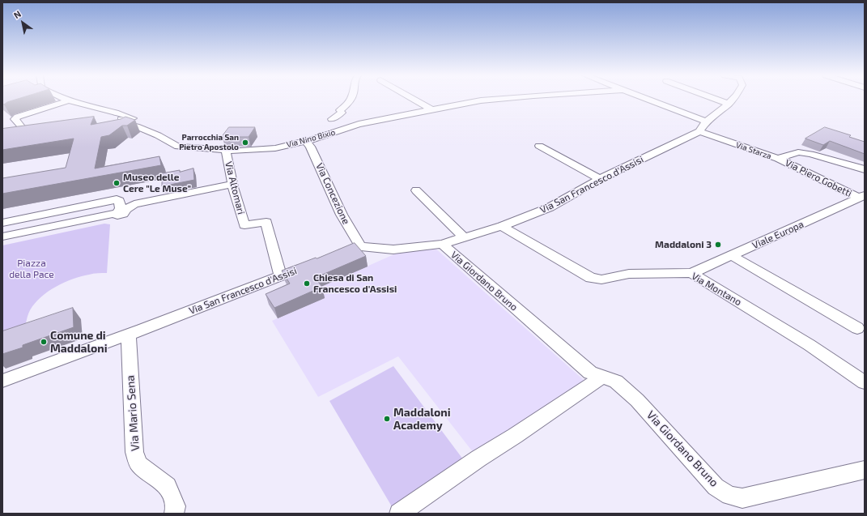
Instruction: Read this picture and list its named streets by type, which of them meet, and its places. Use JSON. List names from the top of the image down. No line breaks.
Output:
{"streets":{"street":["Via Nino Bixio","Via Starza","Via Piero Gobetti","Via San Francesco d'Assisi","Via Altomari","Via Concezione","Viale Europa","Via Giordano Bruno","Via Montano","Via Mario Sena"]},"crossings":[["Via Nino Bixio","Via Altomari"],["Via Nino Bixio","Via Concezione"],["Via Starza","Via Piero Gobetti"],["Via Starza","Via San Francesco d'Assisi"],["Via Piero Gobetti","Viale Europa"],["Via San Francesco d'Assisi","Via Altomari"],["Via San Francesco d'Assisi","Via Concezione"],["Via San Francesco d'Assisi","Via Giordano Bruno"],["Via San Francesco d'Assisi","Via Montano"],["Via San Francesco d'Assisi","Via Mario Sena"],["Viale Europa","Via Montano"]],"parks":["Piazza della Pace"],"places":["Parrocchia San Pietro Apostolo","Museo delle Cere \"Le Muse\"","Maddaloni 3","Chiesa di San Francesco d'Assisi","Comune di Maddaloni","Maddaloni Academy"],"north":"top left"}
